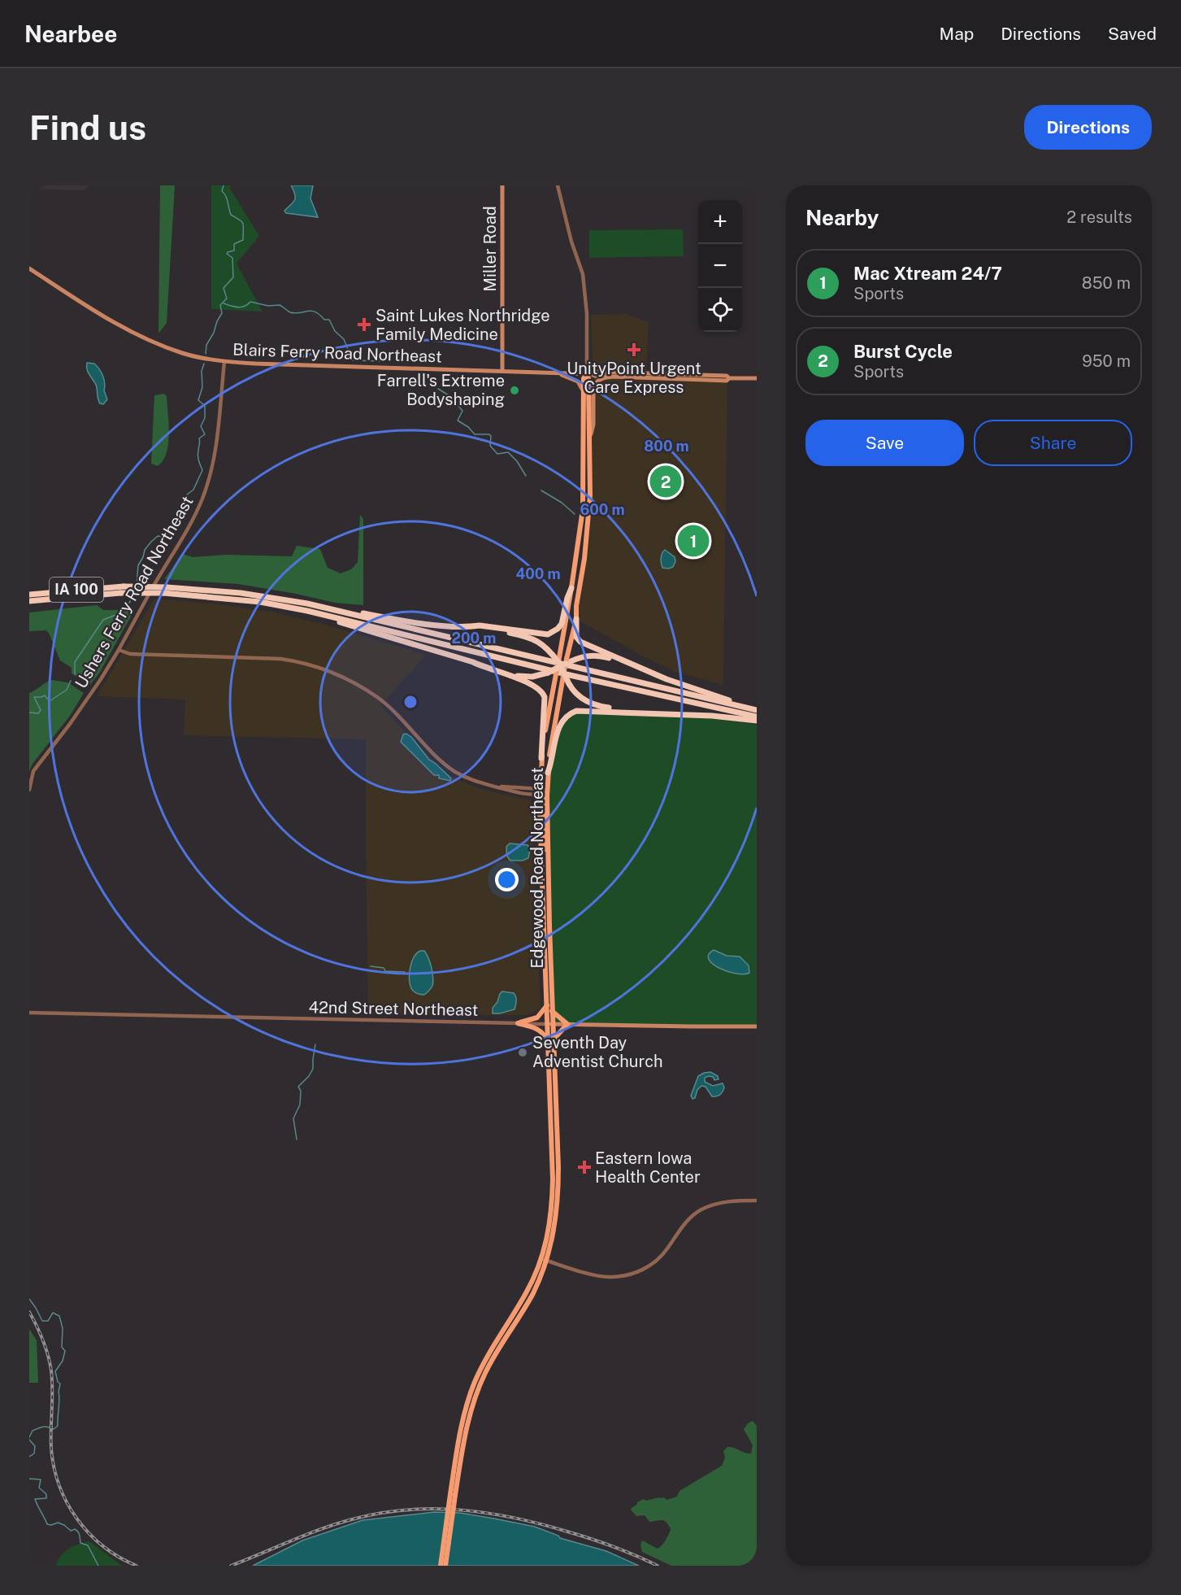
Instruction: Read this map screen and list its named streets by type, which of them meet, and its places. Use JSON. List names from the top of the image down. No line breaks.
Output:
{"streets":{"highway":["IA 100"],"main road":["Miller Road","Blairs Ferry Road Northeast","Edgewood Road Northeast","42nd Street Northeast"],"street":["Ushers Ferry Road Northeast"]},"crossings":[["Miller Road","Blairs Ferry Road Northeast"],["Blairs Ferry Road Northeast","Ushers Ferry Road Northeast"],["Blairs Ferry Road Northeast","Edgewood Road Northeast"],["Edgewood Road Northeast","42nd Street Northeast"]],"places":{"health":["Saint Lukes Northridge Family Medicine","UnityPoint Urgent Care Express","Eastern Iowa Health Center"],"other":["Farrell's Extreme Bodyshaping","Seventh Day Adventist Church"]},"page":{"header":"Nearbee","nav":["Map","Directions","Saved"],"buttons":["Directions",["Save","Share"]],"title":"Find us","heading":["Nearby","2 results"],"map_buttons":["+","−"],"list":[{"mark":"1","name":"Mac Xtream 24/7","note":"Sports","value":"850 m"},{"mark":"2","name":"Burst Cycle","note":"Sports","value":"950 m"}],"pins":["2","1"]},"rings":["800 m","600 m","400 m","200 m"]}
